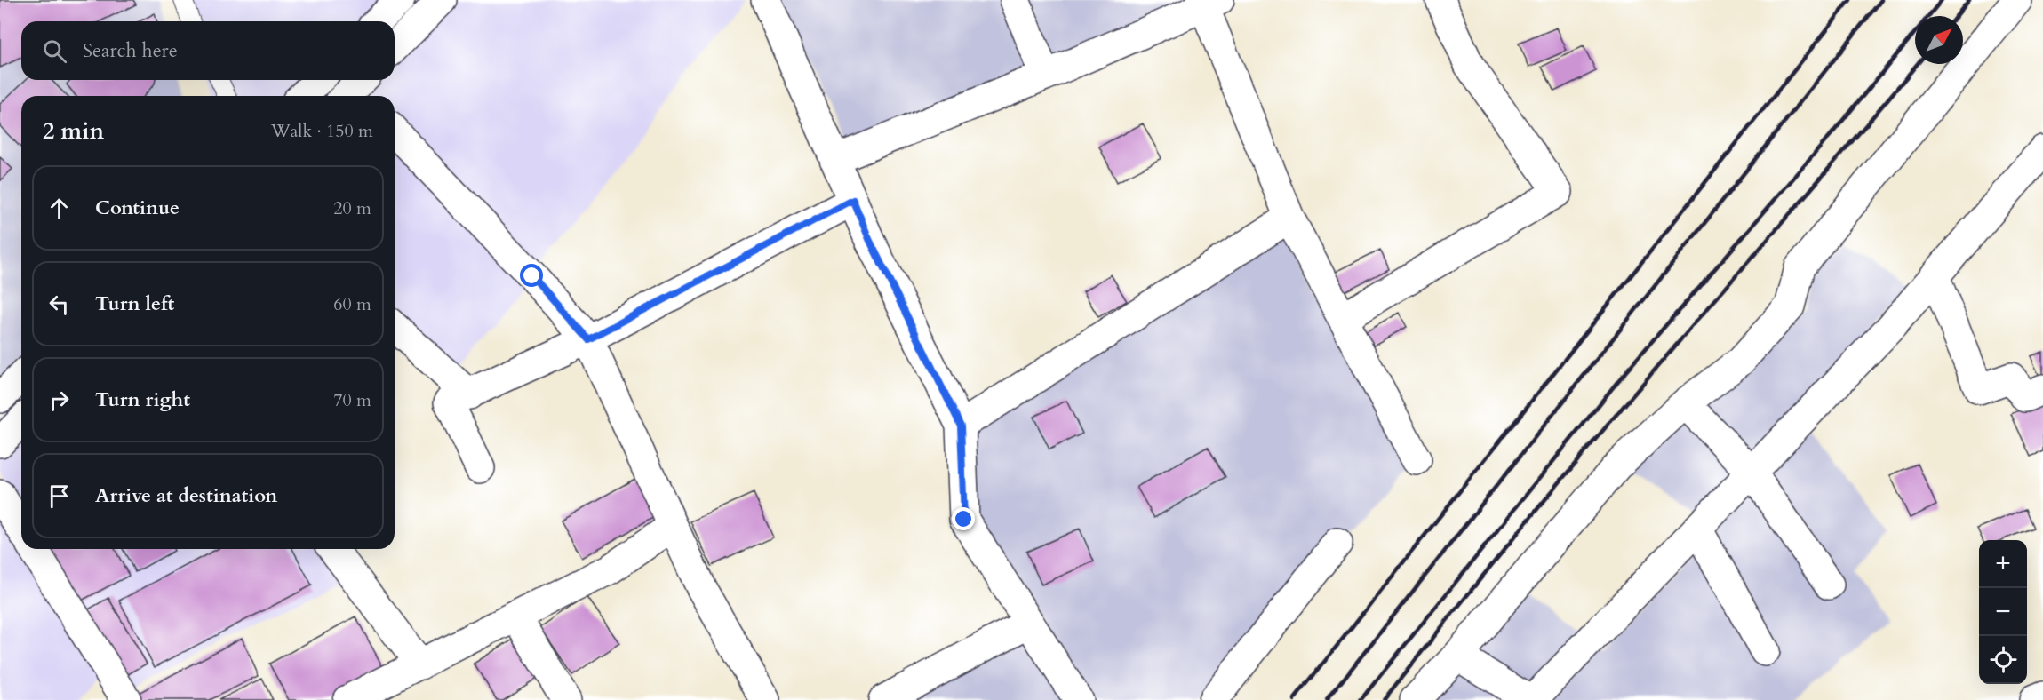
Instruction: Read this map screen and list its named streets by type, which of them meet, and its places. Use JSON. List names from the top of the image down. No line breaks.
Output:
{"north":"top right","page":{"search":"Search here","heading":["2 min","Walk · 150 m"],"list":[["Continue","20 m"],["Turn left","60 m"],["Turn right","70 m"],"Arrive at destination"],"map_buttons":["+","−"]}}
